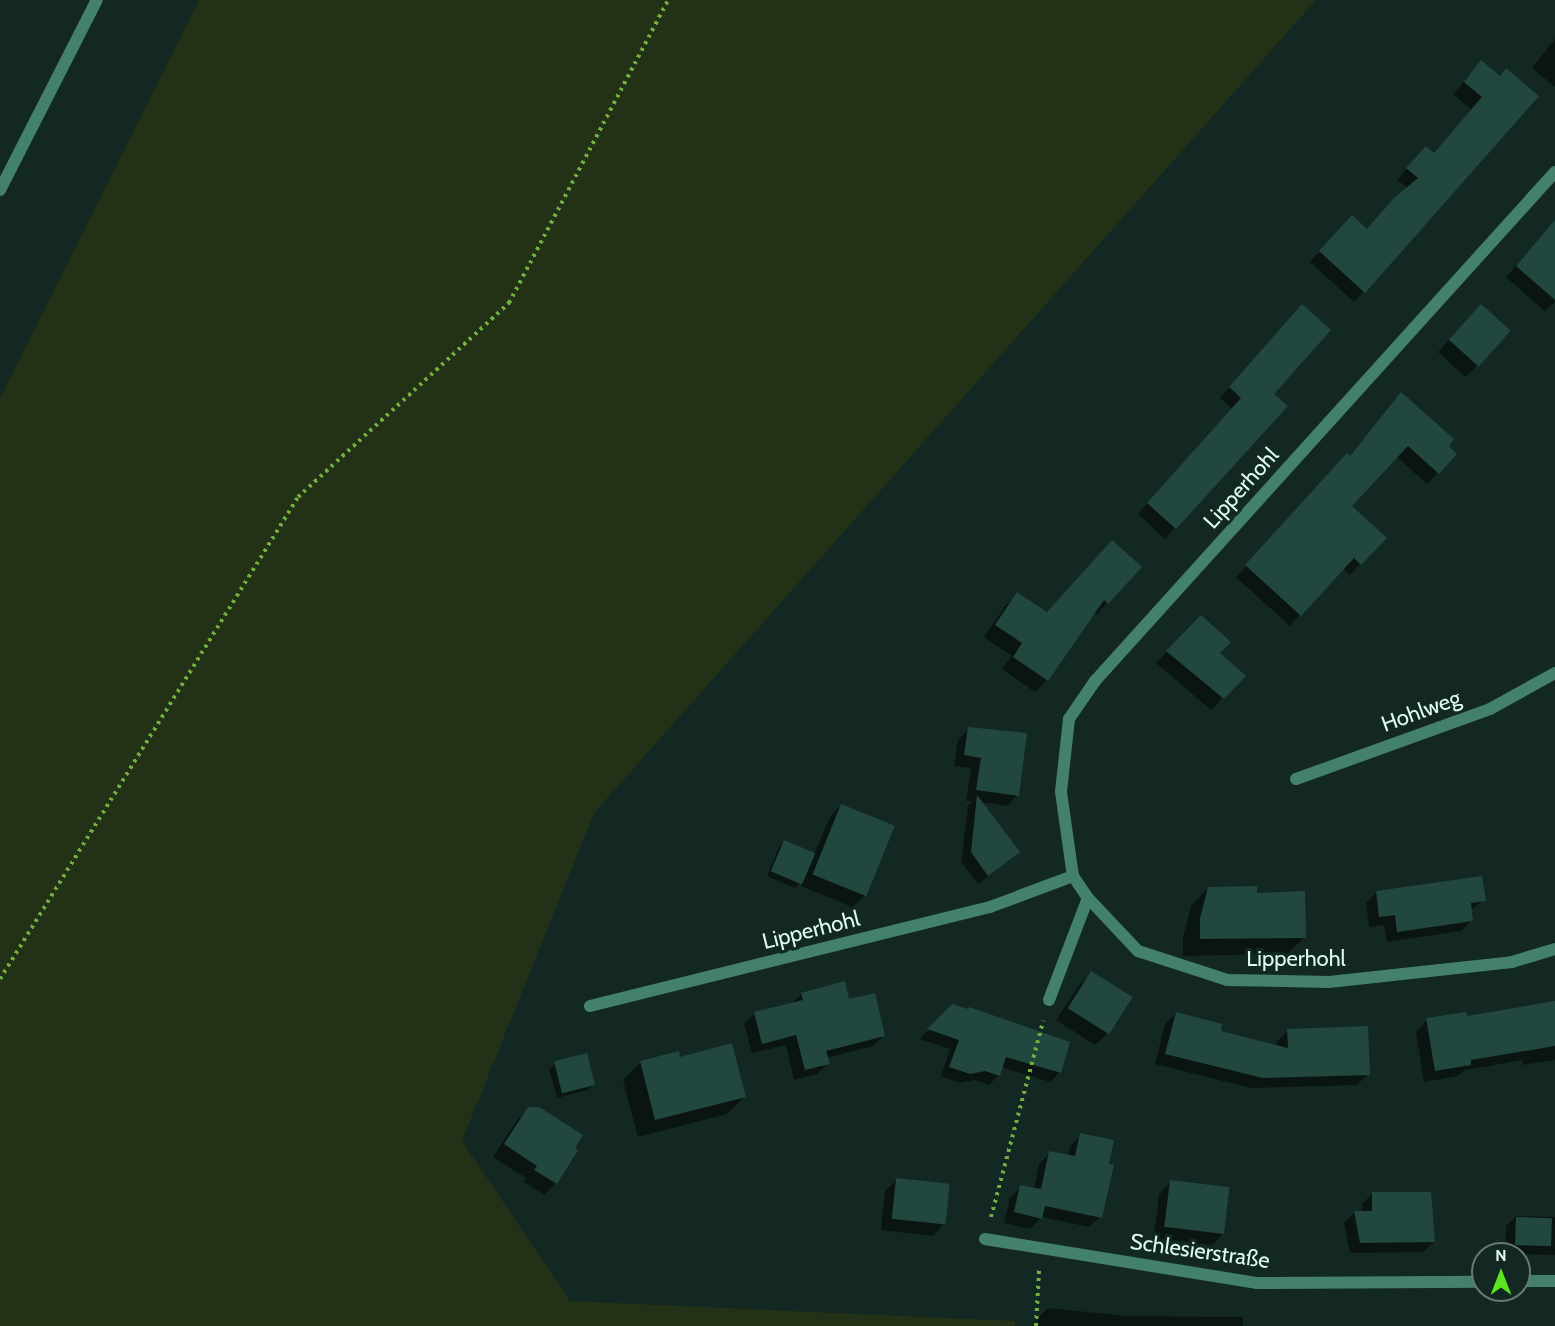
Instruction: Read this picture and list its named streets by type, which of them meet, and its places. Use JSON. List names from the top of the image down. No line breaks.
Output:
{"streets":{"street":["Lipperhohl","Hohlweg","Schlesierstraße"]},"north":"top"}
